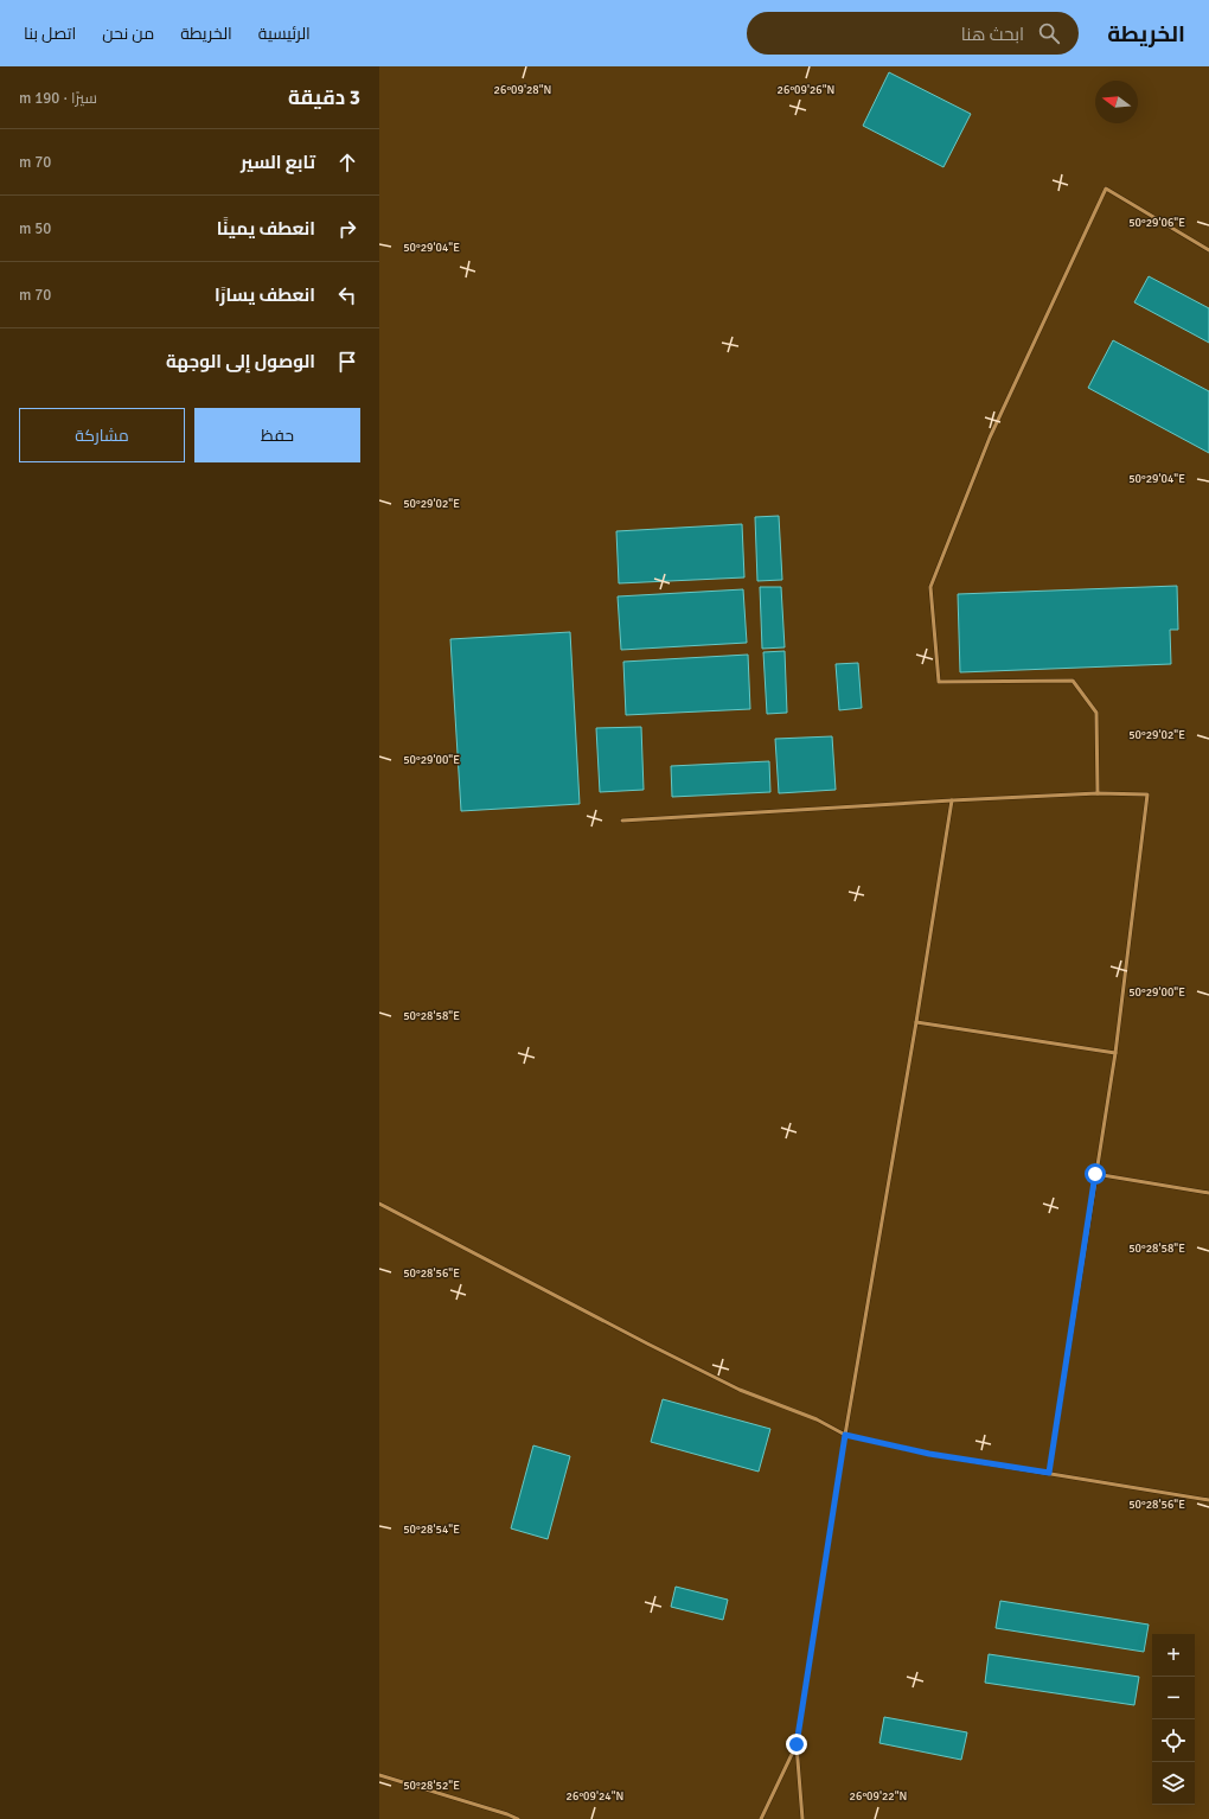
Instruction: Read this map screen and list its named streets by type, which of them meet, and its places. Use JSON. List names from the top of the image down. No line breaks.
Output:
{"north":"left","page":{"header":"الخريطة","search":"ابحث هنا","nav":["الرئيسية","الخريطة","من نحن","اتصل بنا"],"heading":["3 دقيقة","سيرًا · 190 m"],"list":[["تابع السير","70 m"],["انعطف يمينًا","50 m"],["انعطف يسارًا","70 m"],"الوصول إلى الوجهة"],"buttons":["حفظ","مشاركة"],"map_buttons":["+","−"]},"coordinates":["26°09'28\"N","26°09'26\"N","50°29'06\"E","50°29'04\"E","50°29'02\"E","50°29'00\"E","50°28'58\"E","50°28'56\"E","50°28'54\"E","50°28'52\"E","26°09'24\"N","26°09'22\"N"]}
